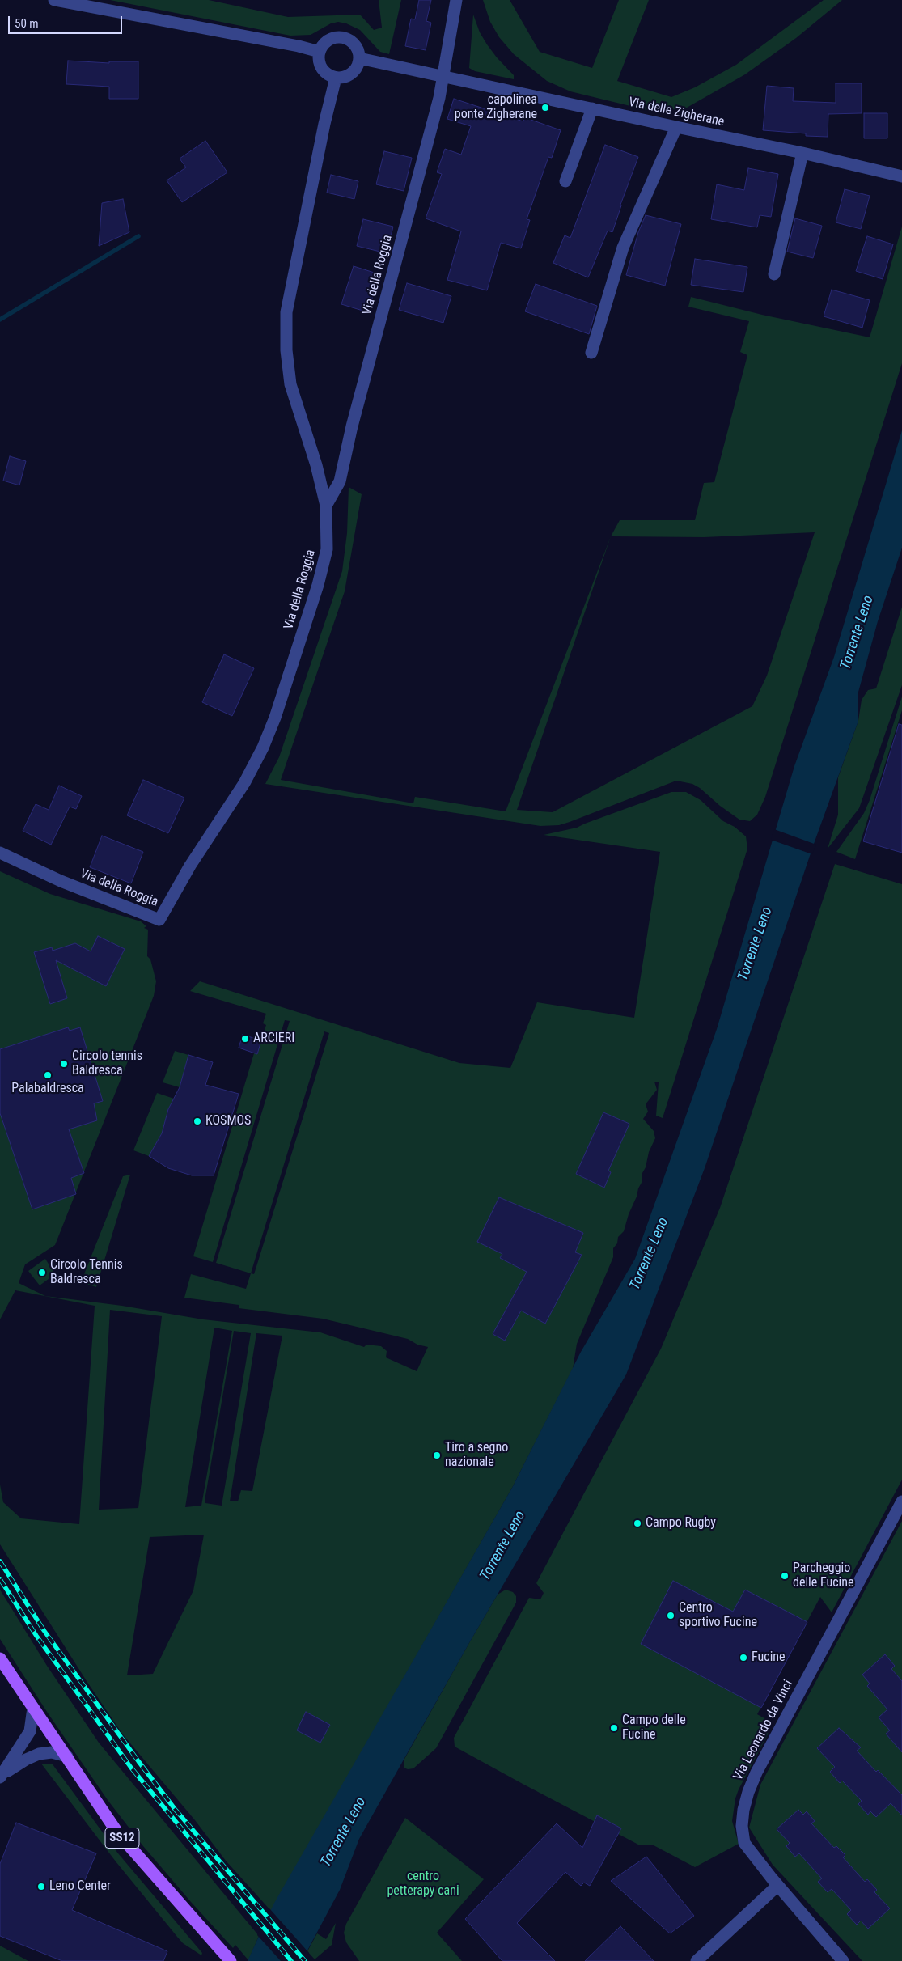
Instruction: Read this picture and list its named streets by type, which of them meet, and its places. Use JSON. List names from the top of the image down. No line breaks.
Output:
{"streets":{"main road":["SS12"],"street":["Via delle Zigherane","Via della Roggia","Via Leonardo da Vinci"]},"crossings":[["Via delle Zigherane","Via della Roggia"]],"water":["Torrente Leno"],"parks":["centro petterapy cani"],"places":["capolinea ponte Zigherane","ARCIERI","Circolo tennis Baldresca","Palabaldresca","KOSMOS","Circolo Tennis Baldresca","Tiro a segno nazionale","Campo Rugby","Parcheggio delle Fucine","Centro sportivo Fucine","Fucine","Campo delle Fucine","Leno Center"],"scale_bar":"50 m"}
